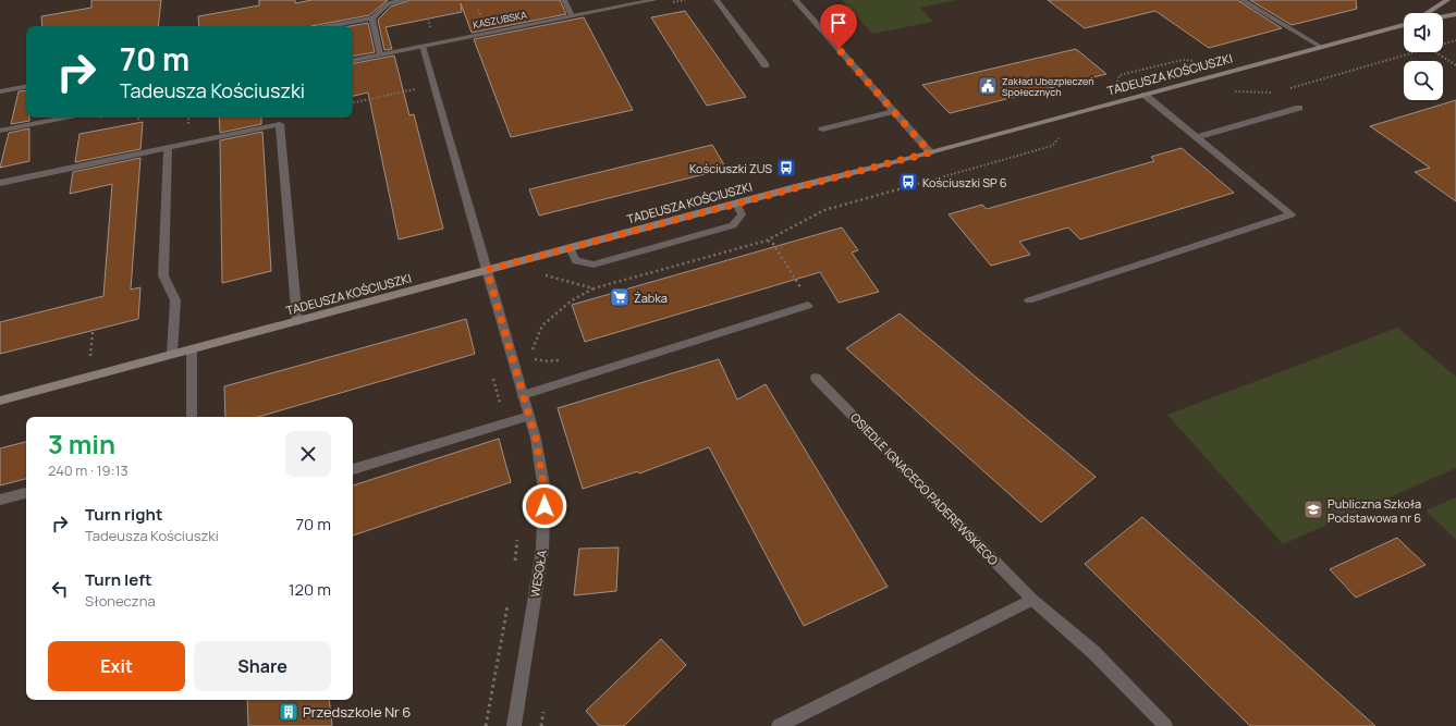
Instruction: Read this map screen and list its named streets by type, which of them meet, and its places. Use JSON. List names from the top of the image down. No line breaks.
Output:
{"streets":{"street":["KASZUBSKA","TADEUSZA KOŚCIUSZKI","OSIEDLE IGNACEGO PADEREWSKIEGO","WESOŁA"]},"crossings":[["KASZUBSKA","WESOŁA"],["TADEUSZA KOŚCIUSZKI","WESOŁA"]],"places":{"public building":["Zakład Ubezpieczeń Społecznych"],"bus stop":["Kościuszki ZUS","Kościuszki SP 6"],"supermarket":["Żabka"],"school or university":["Publiczna Szkoła Podstawowa nr 6"],"building":["Przedszkole Nr 6"]},"page":{"turn":["70 m","Tadeusza Kościuszki"],"heading":["3 min","240 m · 19:13"],"list":[{"name":"Turn right","note":"Tadeusza Kościuszki","value":"70 m"},{"name":"Turn left","note":"Słoneczna","value":"120 m"}],"buttons":["Exit","Share"]}}
